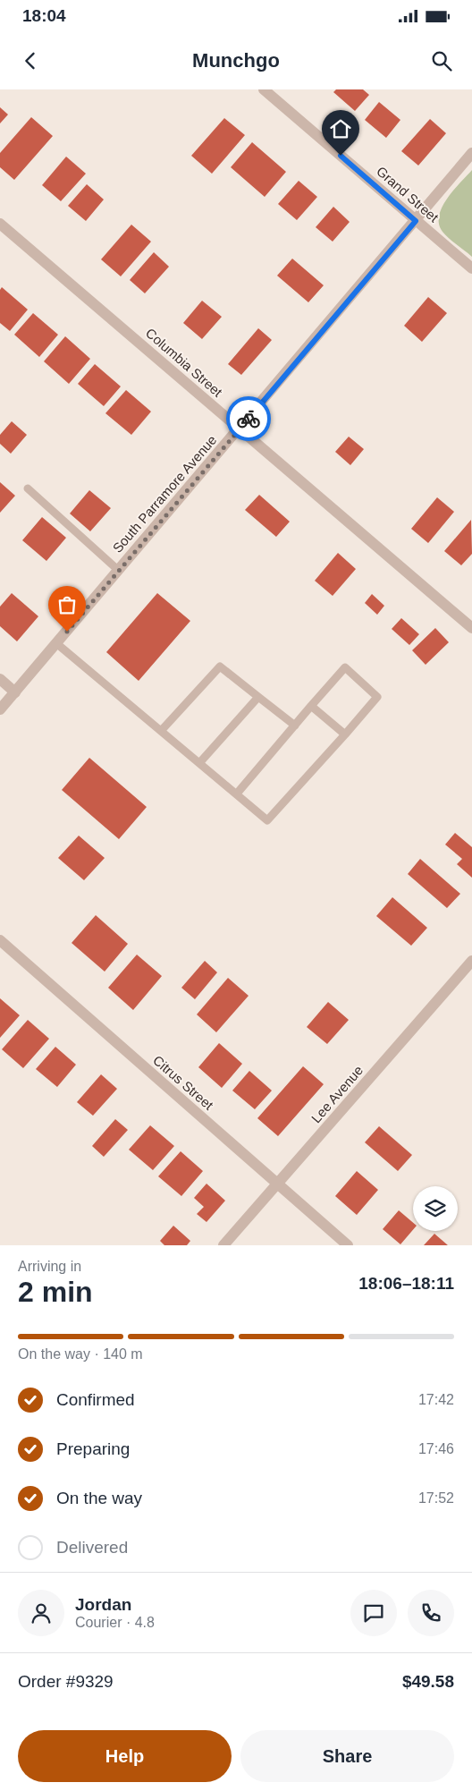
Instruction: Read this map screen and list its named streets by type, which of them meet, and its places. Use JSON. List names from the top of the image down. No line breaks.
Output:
{"streets":{"street":["Grand Street","Columbia Street","South Parramore Avenue","Citrus Street","Lee Avenue"]},"crossings":[["Grand Street","South Parramore Avenue"],["Columbia Street","South Parramore Avenue"],["Citrus Street","Lee Avenue"]],"page":{"status":"18:04","header":"Munchgo","heading":["2 min","Arriving in","18:06–18:11"],"panel":["Jordan","Courier · 4.8","Order #9329","$49.58"],"bar":"On the way · 140 m","list":[["Confirmed","17:42"],["Preparing","17:46"],["On the way","17:52"],"Delivered"],"buttons":["Help","Share"]}}
